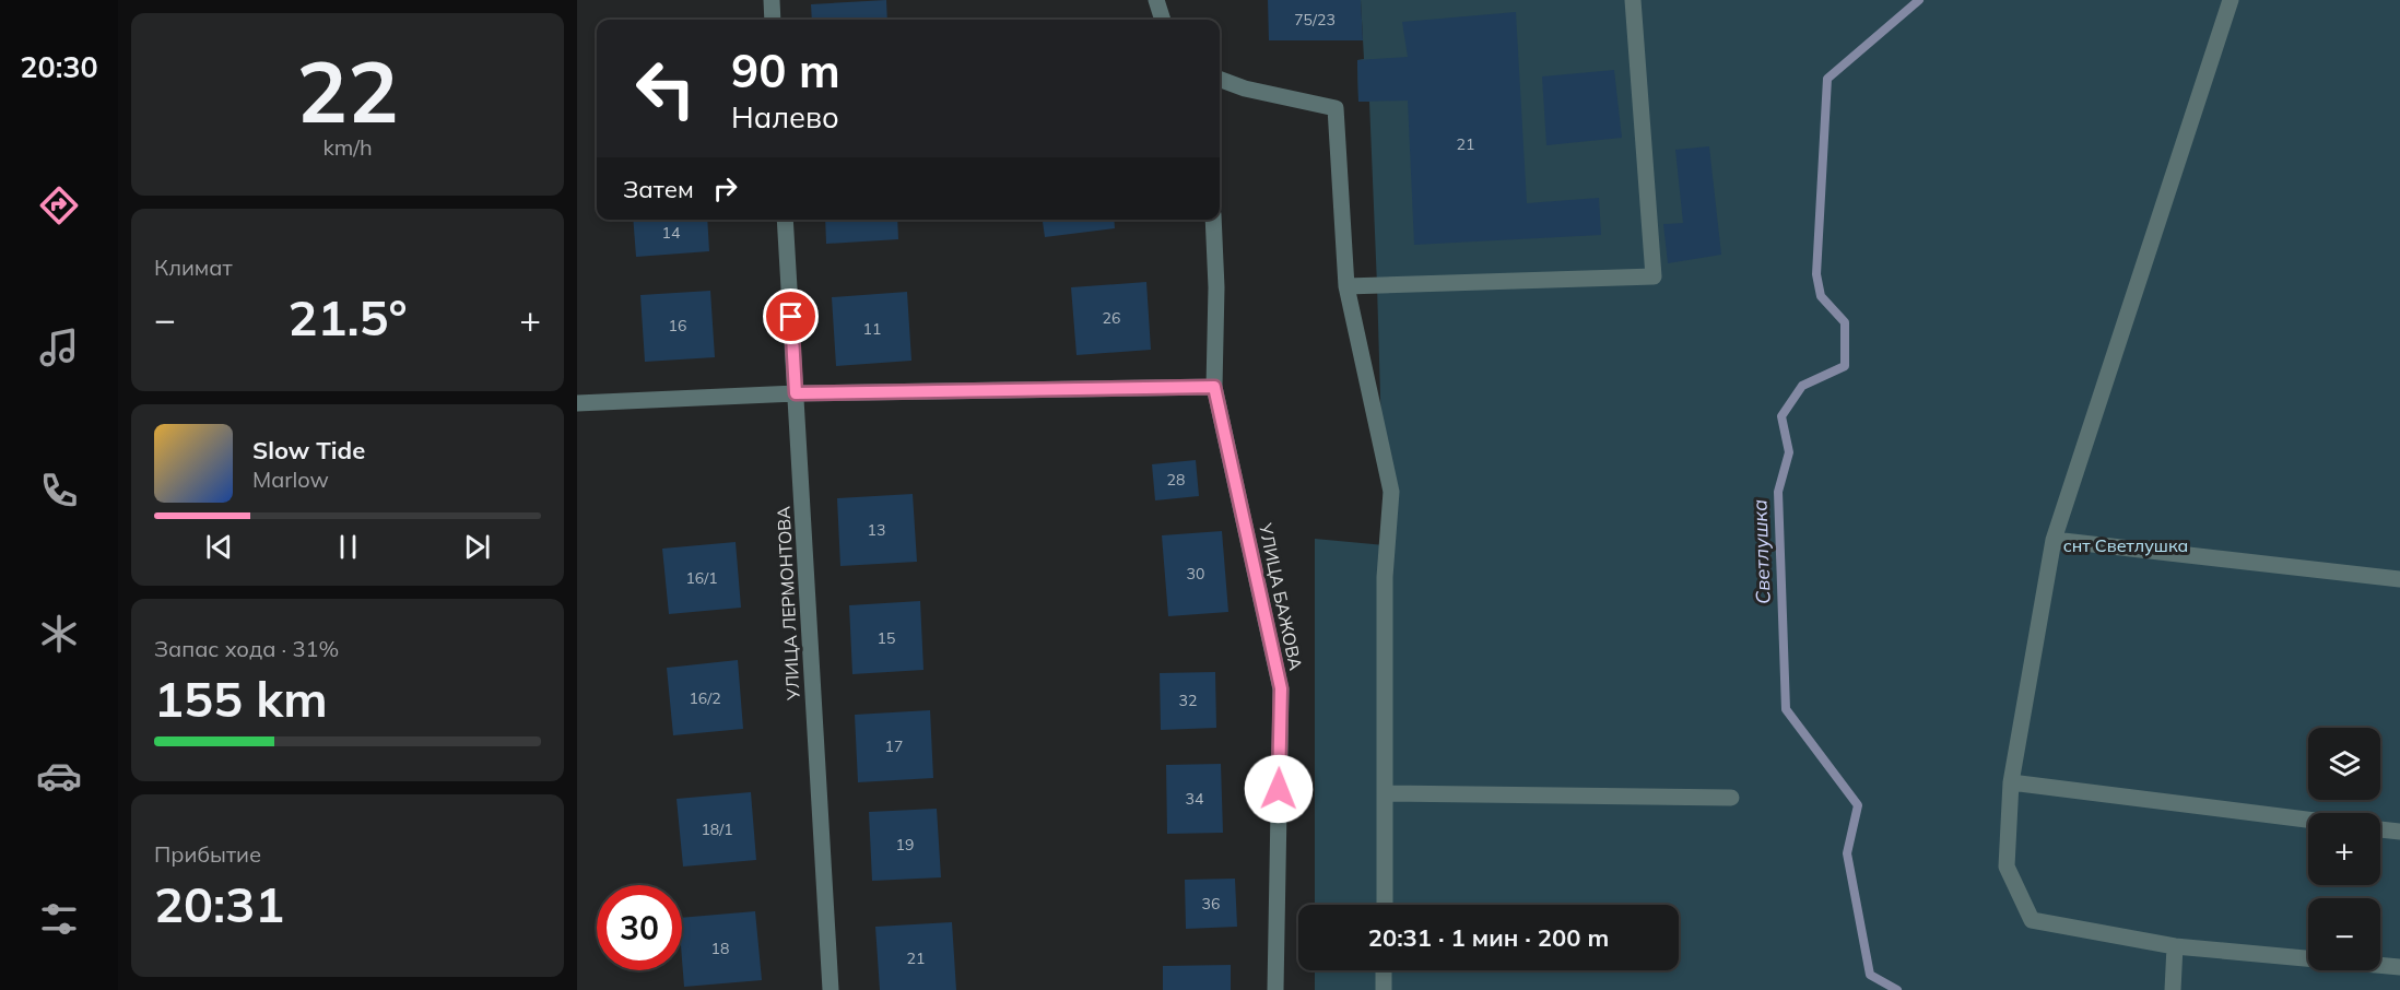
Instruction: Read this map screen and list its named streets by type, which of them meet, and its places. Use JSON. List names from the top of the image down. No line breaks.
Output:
{"streets":{"street":["УЛИЦА БАЖОВА","УЛИЦА ЛЕРМОНТОВА"]},"water":["Светлушка"],"parks":["снт Светлушка"],"house_numbers":["75/23","21","14","26","16","11","28","13","30","16/1","15","16/2","32","17","34","18/1","19","36","18","21"],"page":{"tabs":"20:30","tile":[["22","km/h"],"Климат",["Запас хода · 31%","155 km"],["Прибытие","20:31"]],"turn":["90 m","Налево"],"then":"Затем","heat":["−","21.5°","+"],"song":["Slow Tide","Marlow"],"map_buttons":["+","−"],"limit":"30","trip":"20:31 · 1 мин · 200 m"}}
